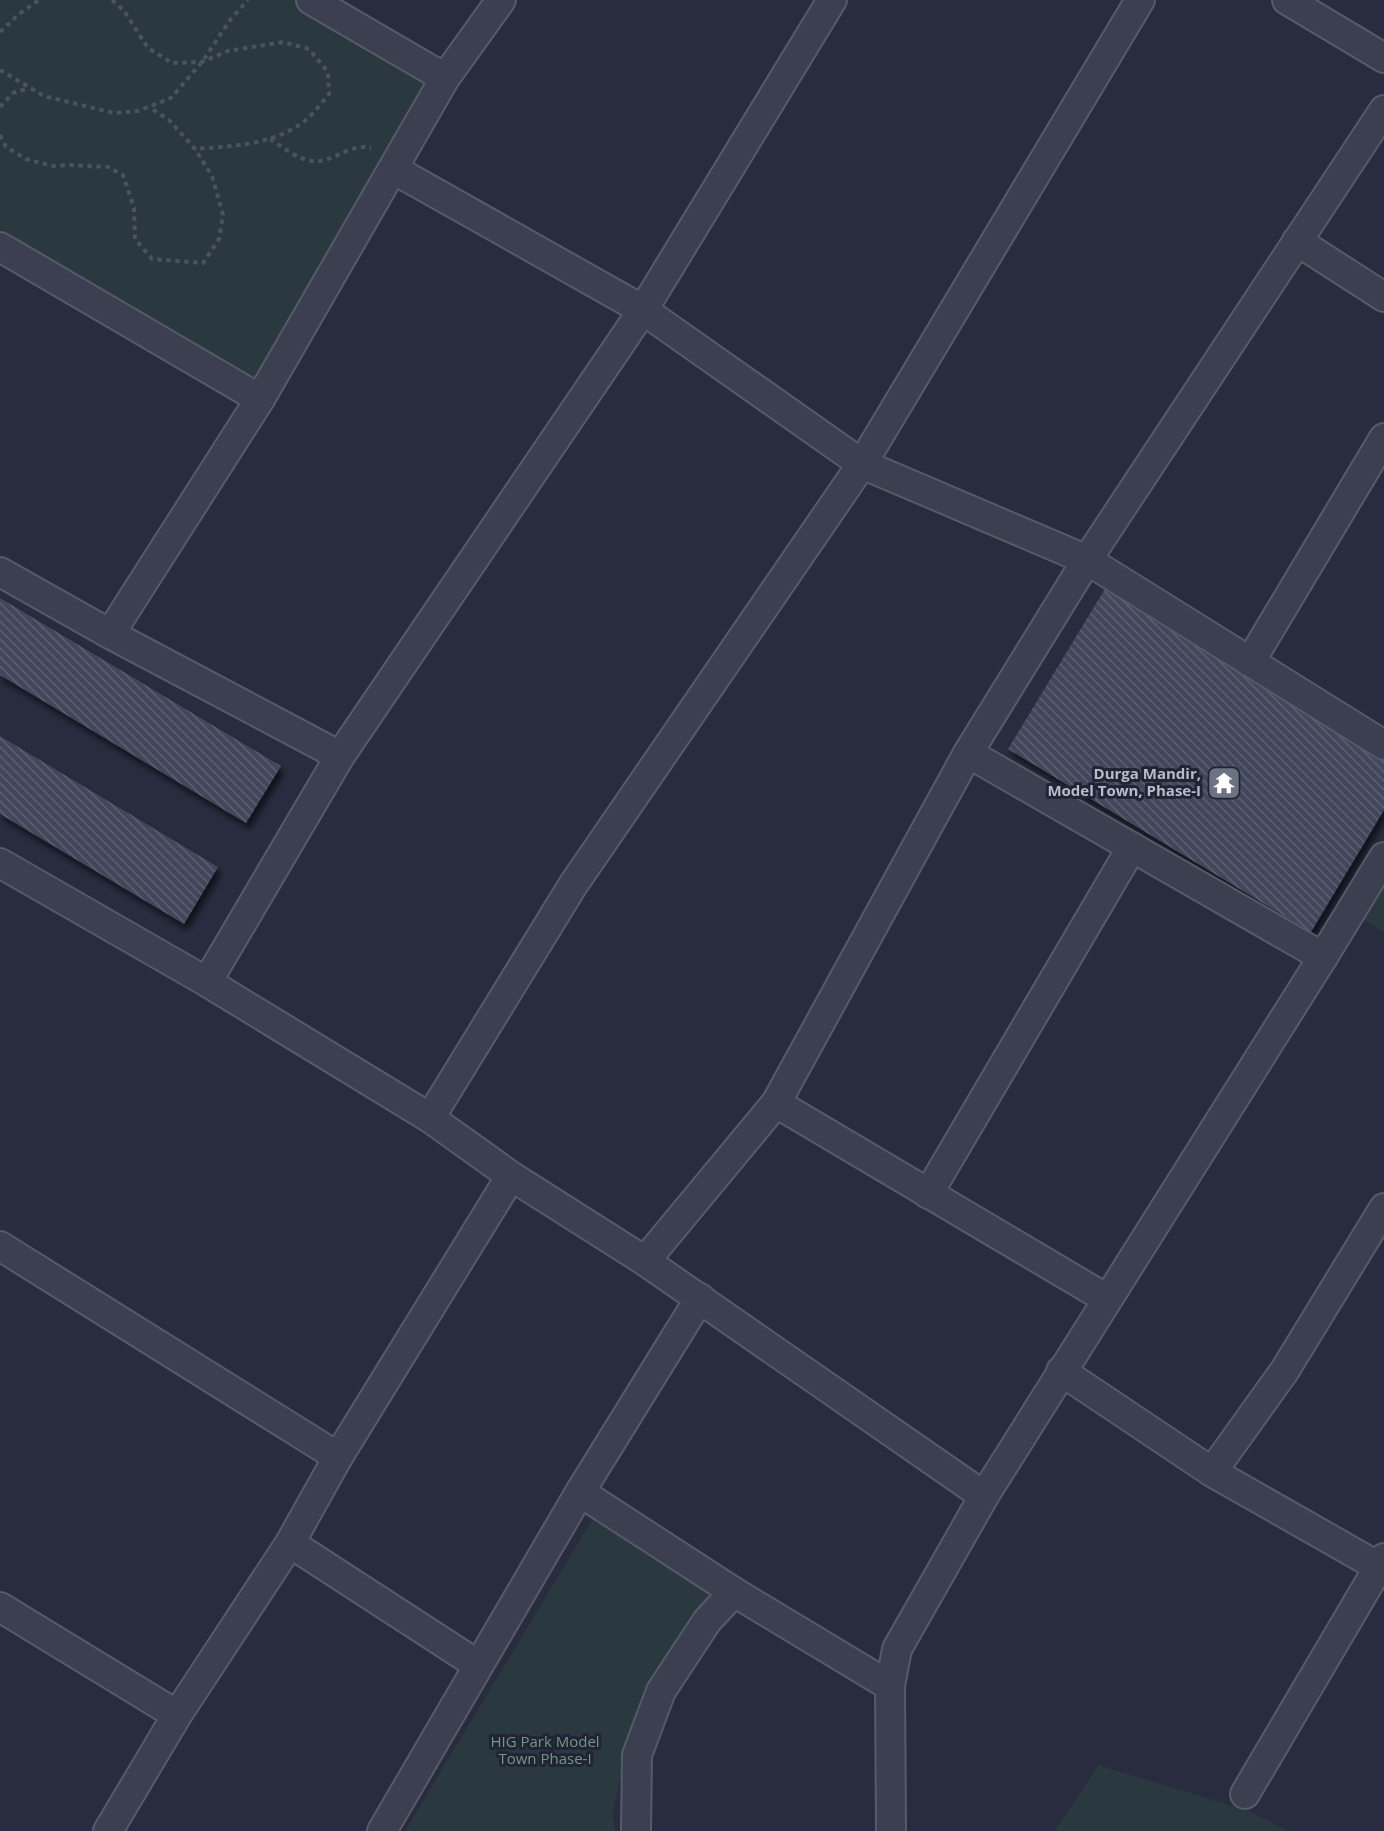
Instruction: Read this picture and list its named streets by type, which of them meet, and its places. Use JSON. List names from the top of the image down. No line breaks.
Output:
{"parks":["HIG Park Model Town Phase-I"],"places":{"temple":["Durga Mandir, Model Town, Phase-I"]}}
